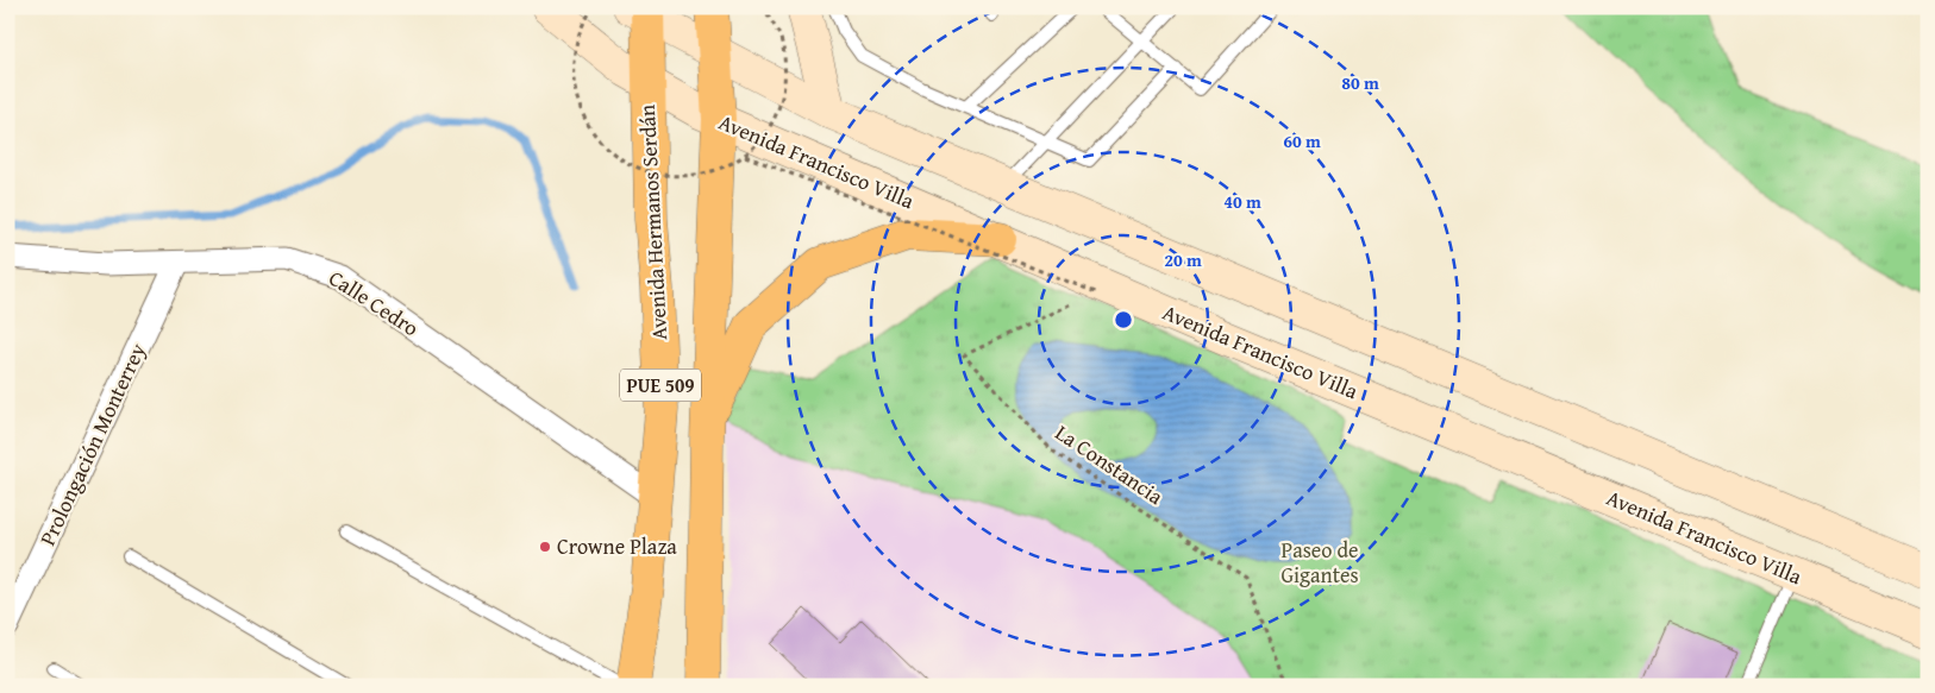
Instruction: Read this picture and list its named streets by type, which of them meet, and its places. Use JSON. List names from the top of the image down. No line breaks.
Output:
{"streets":{"main road":["Avenida Francisco Villa","Avenida Hermanos Serdán","PUE 509"],"street":["Calle Cedro","Prolongación Monterrey"],"path":["La Constancia"]},"crossings":[["Avenida Francisco Villa","Avenida Hermanos Serdán"],["Avenida Francisco Villa","PUE 509"],["Avenida Hermanos Serdán","Calle Cedro"],["Calle Cedro","Prolongación Monterrey"]],"parks":["Paseo de Gigantes"],"places":["Crowne Plaza"],"rings":["80 m","60 m","40 m","20 m"]}
